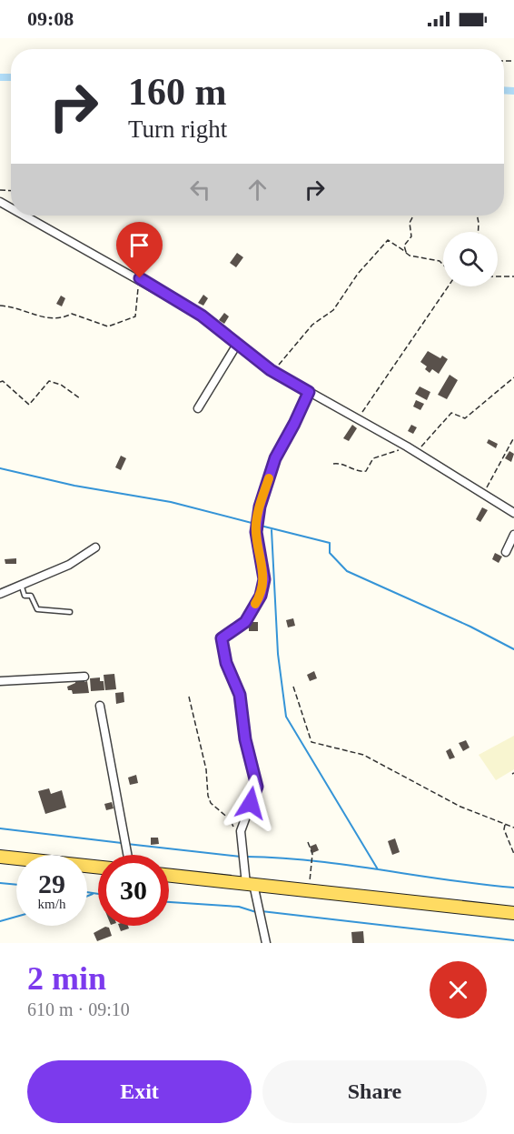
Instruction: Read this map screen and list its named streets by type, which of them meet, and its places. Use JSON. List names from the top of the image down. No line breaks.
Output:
{"page":{"status":"09:08","turn":["160 m","Turn right"],"speed":"29 km/h","limit":"30","heading":["2 min","610 m · 09:10"],"buttons":["Exit","Share"]}}
